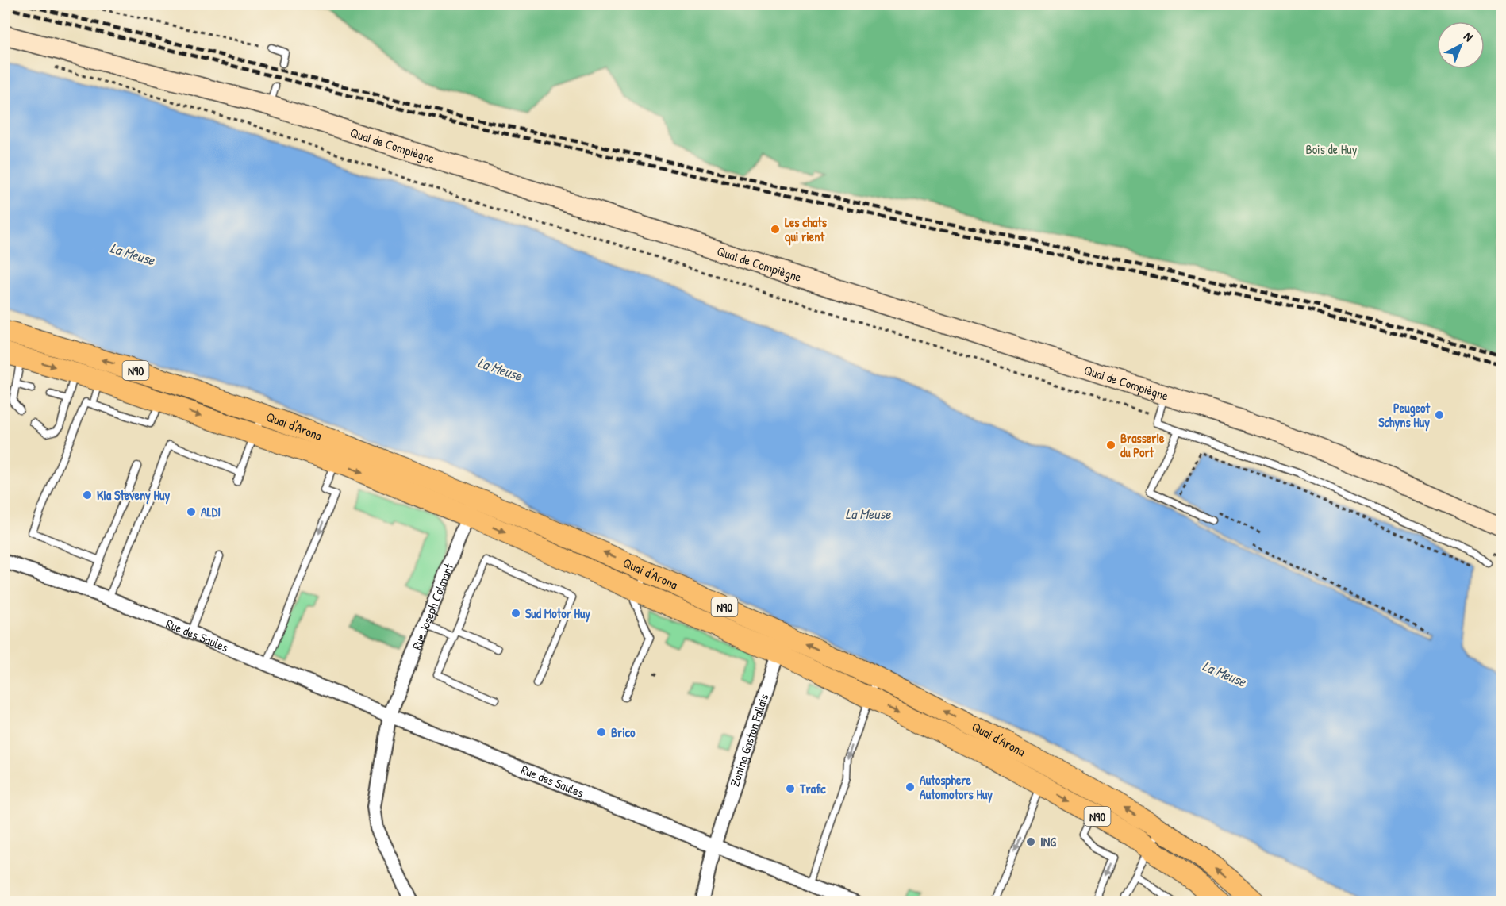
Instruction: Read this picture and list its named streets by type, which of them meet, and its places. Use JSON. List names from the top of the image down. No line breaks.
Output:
{"streets":{"main road":["Quai de Compiègne","N90","Quai d'Arona"],"street":["Rue Joseph Colmant","Rue des Saules","Zoning Gaston Fallais"]},"crossings":[["Quai d'Arona","Rue Joseph Colmant"],["Quai d'Arona","Zoning Gaston Fallais"],["Rue Joseph Colmant","Rue des Saules"],["Rue des Saules","Zoning Gaston Fallais"]],"water":["La Meuse"],"parks":["Bois de Huy"],"places":["Les chats qui rient","Peugeot Schyns Huy","Brasserie du Port","Kia Steveny Huy","ALDI","Sud Motor Huy","Brico","Autosphere Automotors Huy","Trafic","ING"],"north":"top right"}
